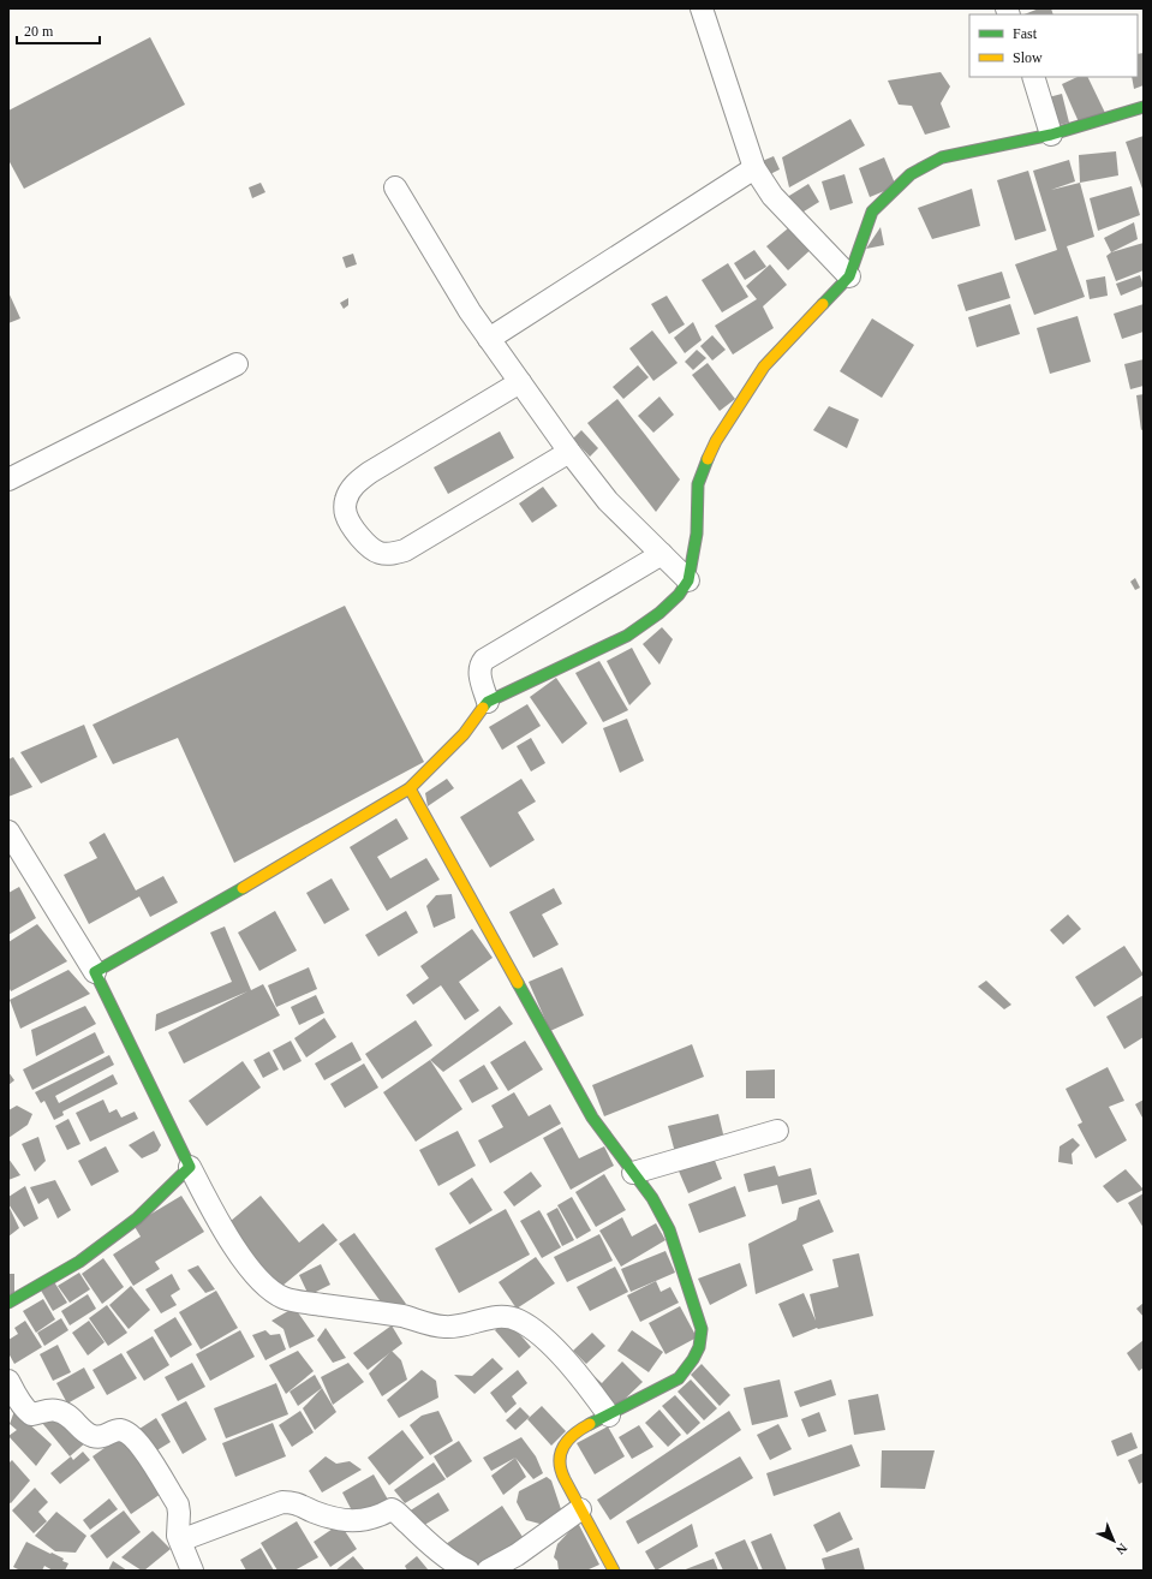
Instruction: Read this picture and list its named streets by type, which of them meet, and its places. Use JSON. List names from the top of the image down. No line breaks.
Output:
{"legend":["Fast","Slow"],"scale_bar":"20 m","north":"bottom right"}
